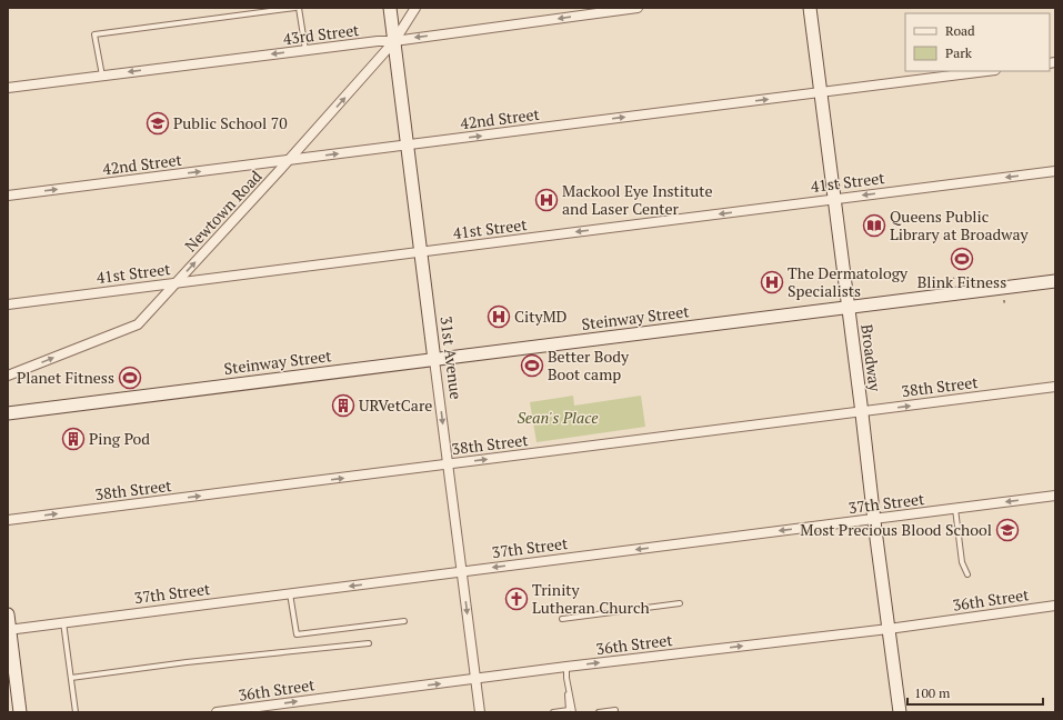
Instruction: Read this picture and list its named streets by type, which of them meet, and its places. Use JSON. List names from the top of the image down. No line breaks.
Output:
{"streets":{"street":["43rd Street","42nd Street","41st Street","Newtown Road","Steinway Street","31st Avenue","Broadway","38th Street","37th Street","36th Street"]},"crossings":[["43rd Street","Newtown Road"],["43rd Street","31st Avenue"],["42nd Street","Newtown Road"],["42nd Street","31st Avenue"],["42nd Street","Broadway"],["41st Street","Newtown Road"],["41st Street","31st Avenue"],["41st Street","Broadway"],["Newtown Road","31st Avenue"],["Steinway Street","31st Avenue"],["Steinway Street","Broadway"],["31st Avenue","38th Street"],["31st Avenue","37th Street"],["31st Avenue","36th Street"],["Broadway","38th Street"],["Broadway","37th Street"],["Broadway","36th Street"]],"one_way":["43rd Street","42nd Street","41st Street","Newtown Road","38th Street","37th Street","36th Street"],"parks":["Sean's Place"],"places":{"school or university":["Public School 70","Most Precious Blood School"],"hospital":["Mackool Eye Institute and Laser Center","The Dermatology Specialists","CityMD"],"library":["Queens Public Library at Broadway"],"sports":["Blink Fitness","Better Body Boot camp","Planet Fitness"],"building":["URVetCare","Ping Pod"],"church":["Trinity Lutheran Church"]},"legend":["Road","Park"],"scale_bar":"100 m"}
